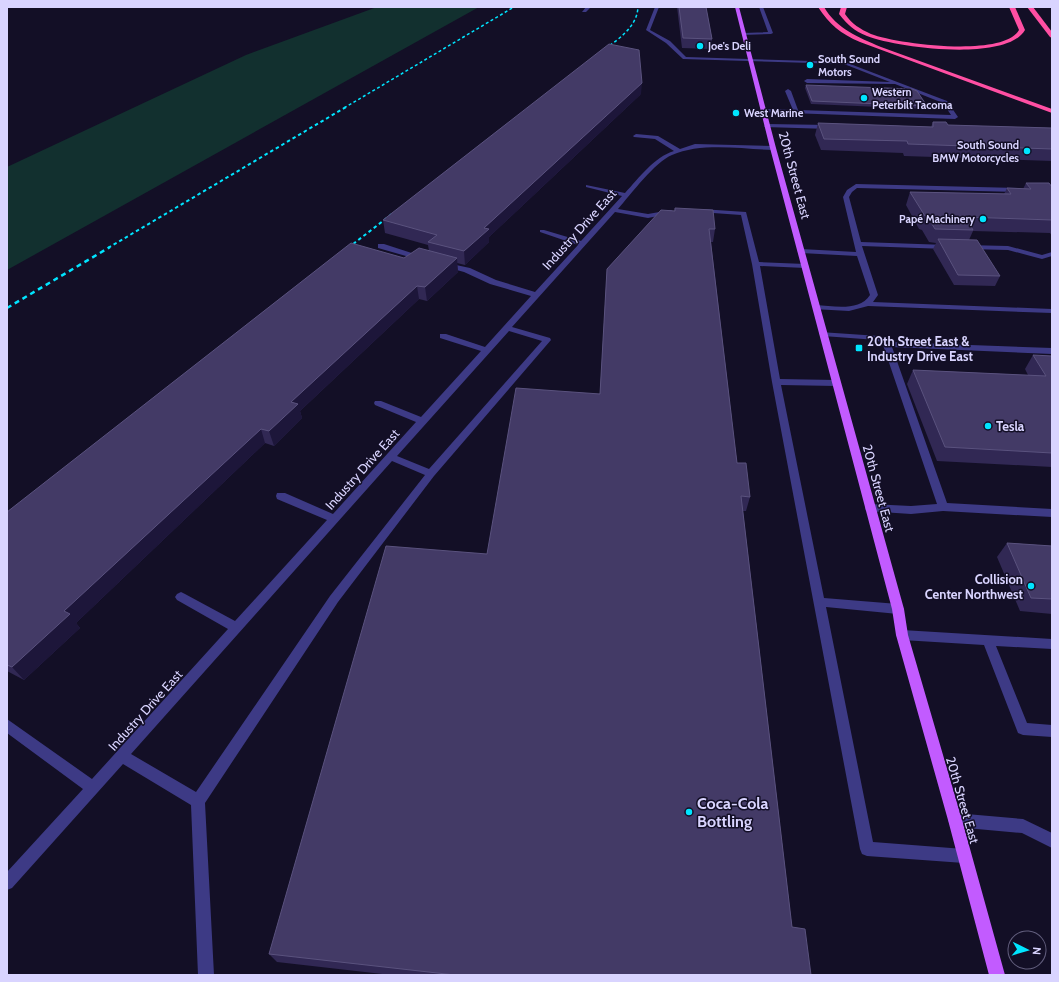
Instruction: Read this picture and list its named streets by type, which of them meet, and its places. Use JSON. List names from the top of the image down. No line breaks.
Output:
{"streets":{"main road":["20th Street East"],"street":["Industry Drive East"]},"crossings":[["20th Street East","Industry Drive East"]],"places":{"other":["Joe's Deli","South Sound Motors","Western Peterbilt Tacoma","West Marine","South Sound BMW Motorcycles","Papé Machinery","Tesla","Collision Center Northwest","Coca-Cola Bottling"],"transit":["20th Street East & Industry Drive East"]},"north":"right"}
